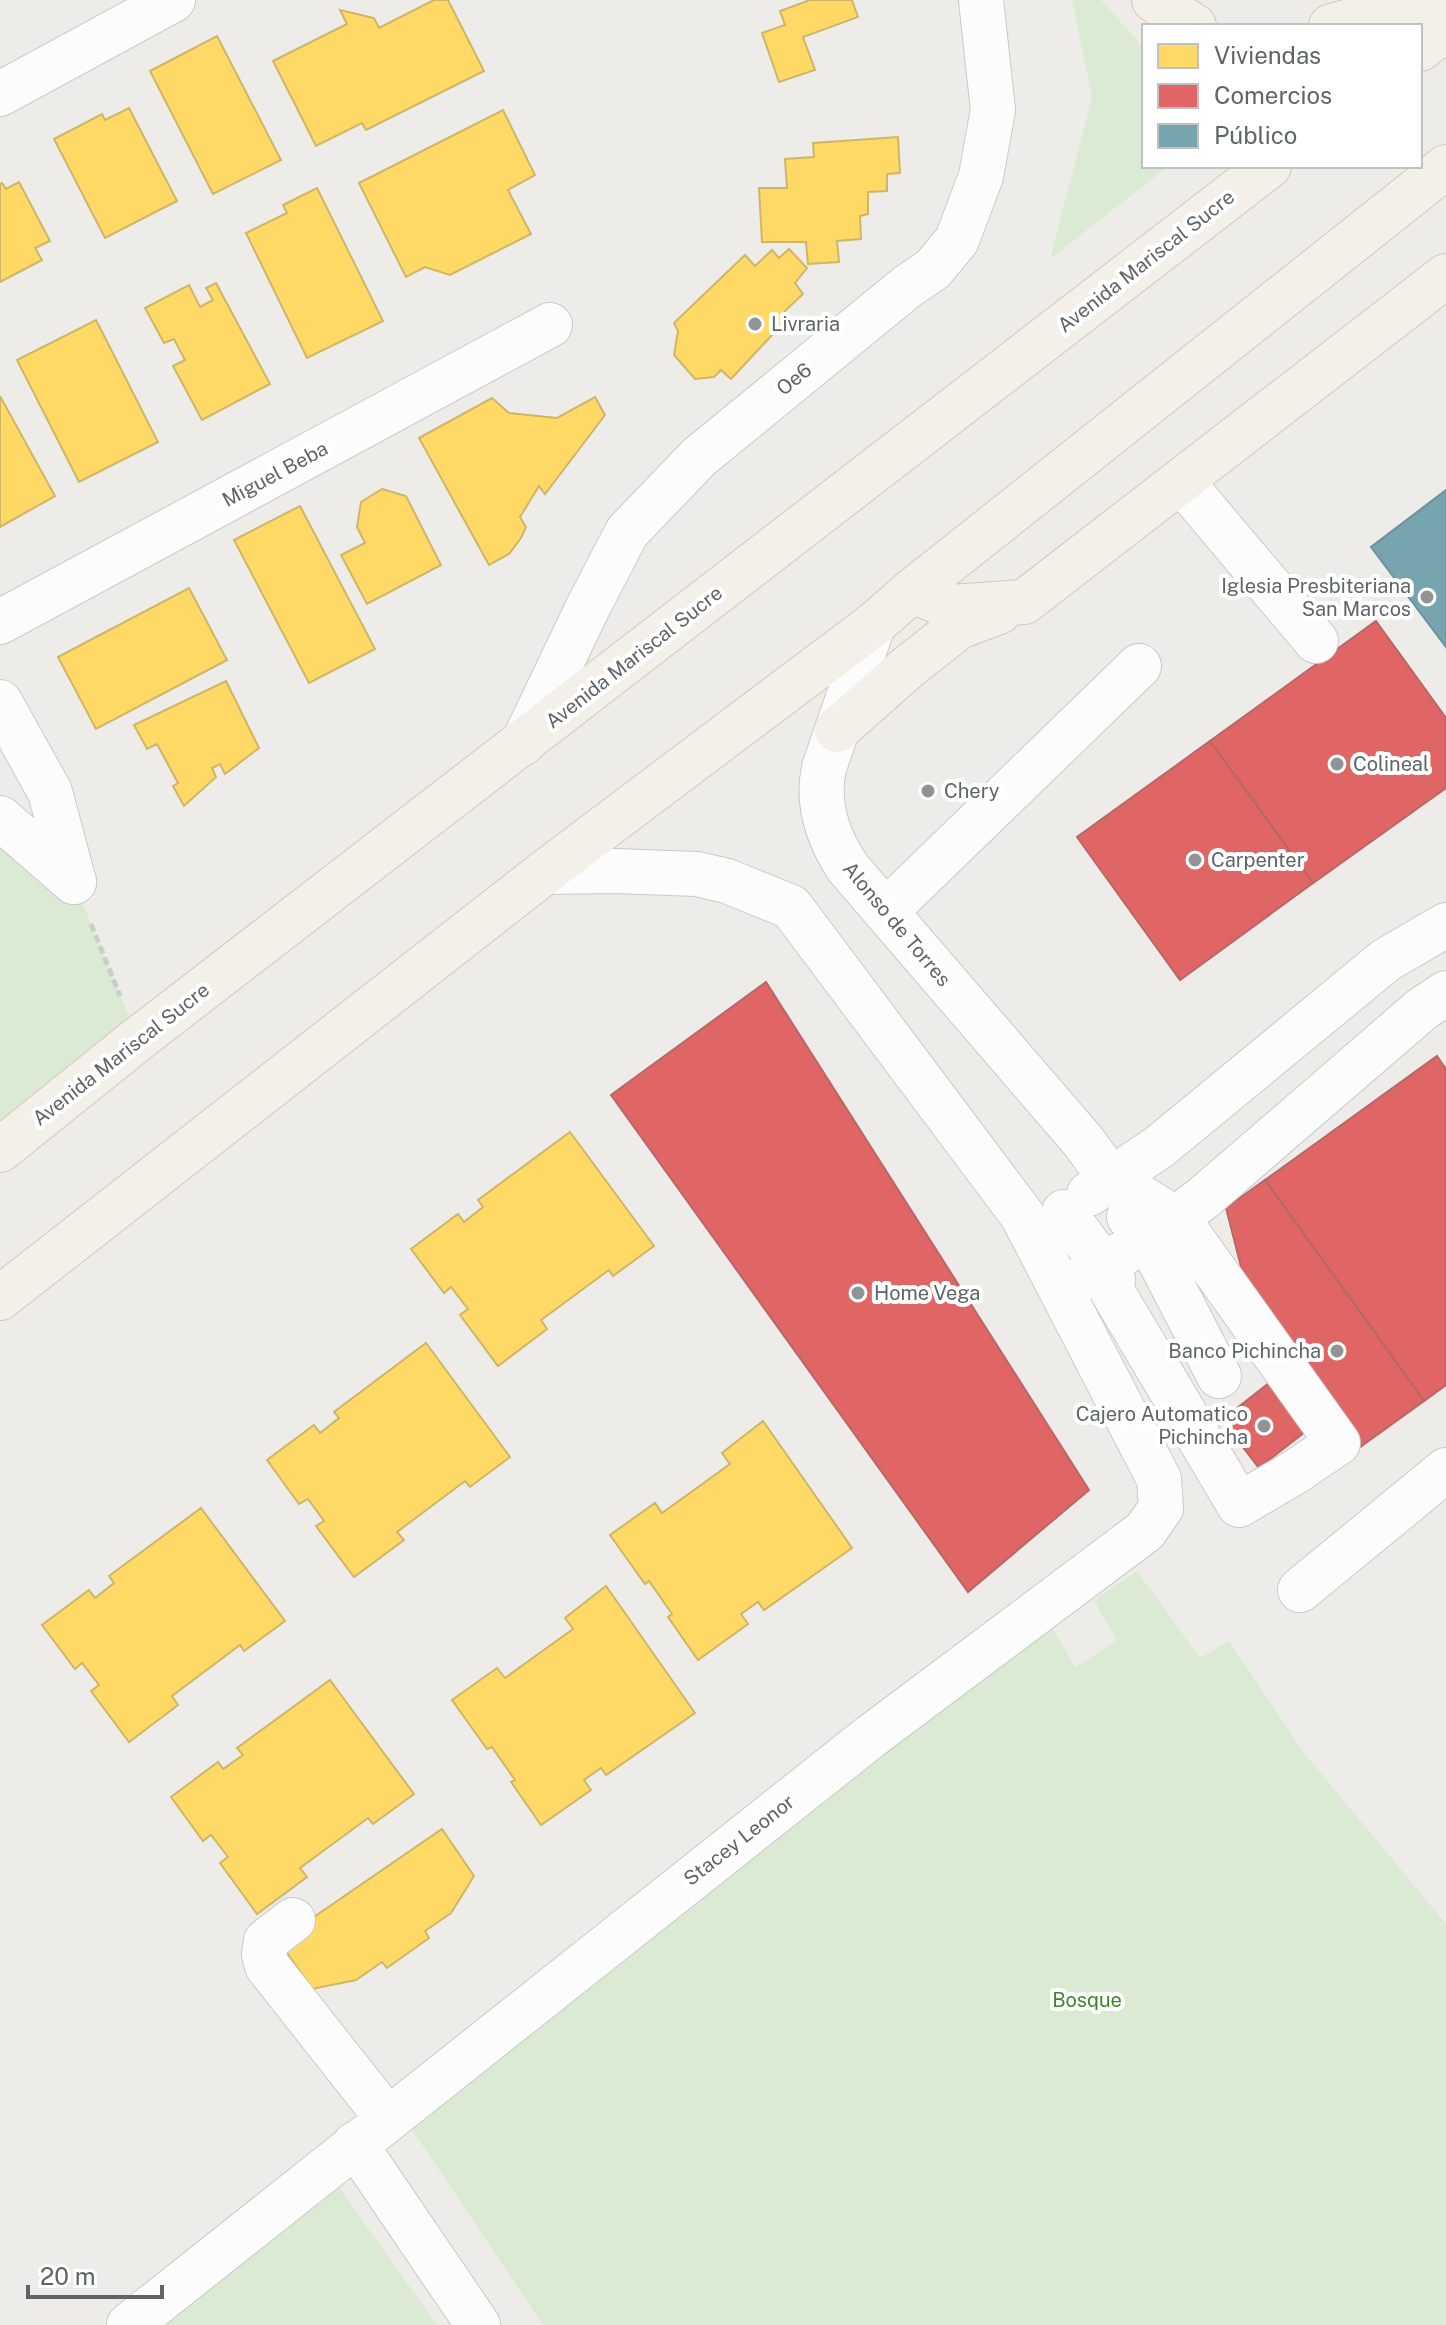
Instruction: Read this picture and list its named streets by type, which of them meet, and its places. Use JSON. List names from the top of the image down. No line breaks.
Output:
{"streets":{"main road":["Avenida Mariscal Sucre"],"street":["Oe6","Miguel Beba","Alonso de Torres","Stacey Leonor"]},"crossings":[["Avenida Mariscal Sucre","Oe6"]],"parks":["Bosque"],"places":["Livraria","Iglesia Presbiteriana San Marcos","Colineal","Chery","Carpenter","Home Vega","Banco Pichincha","Cajero Automatico Pichincha"],"legend":["Viviendas","Comercios","Público"],"scale_bar":"20 m"}
